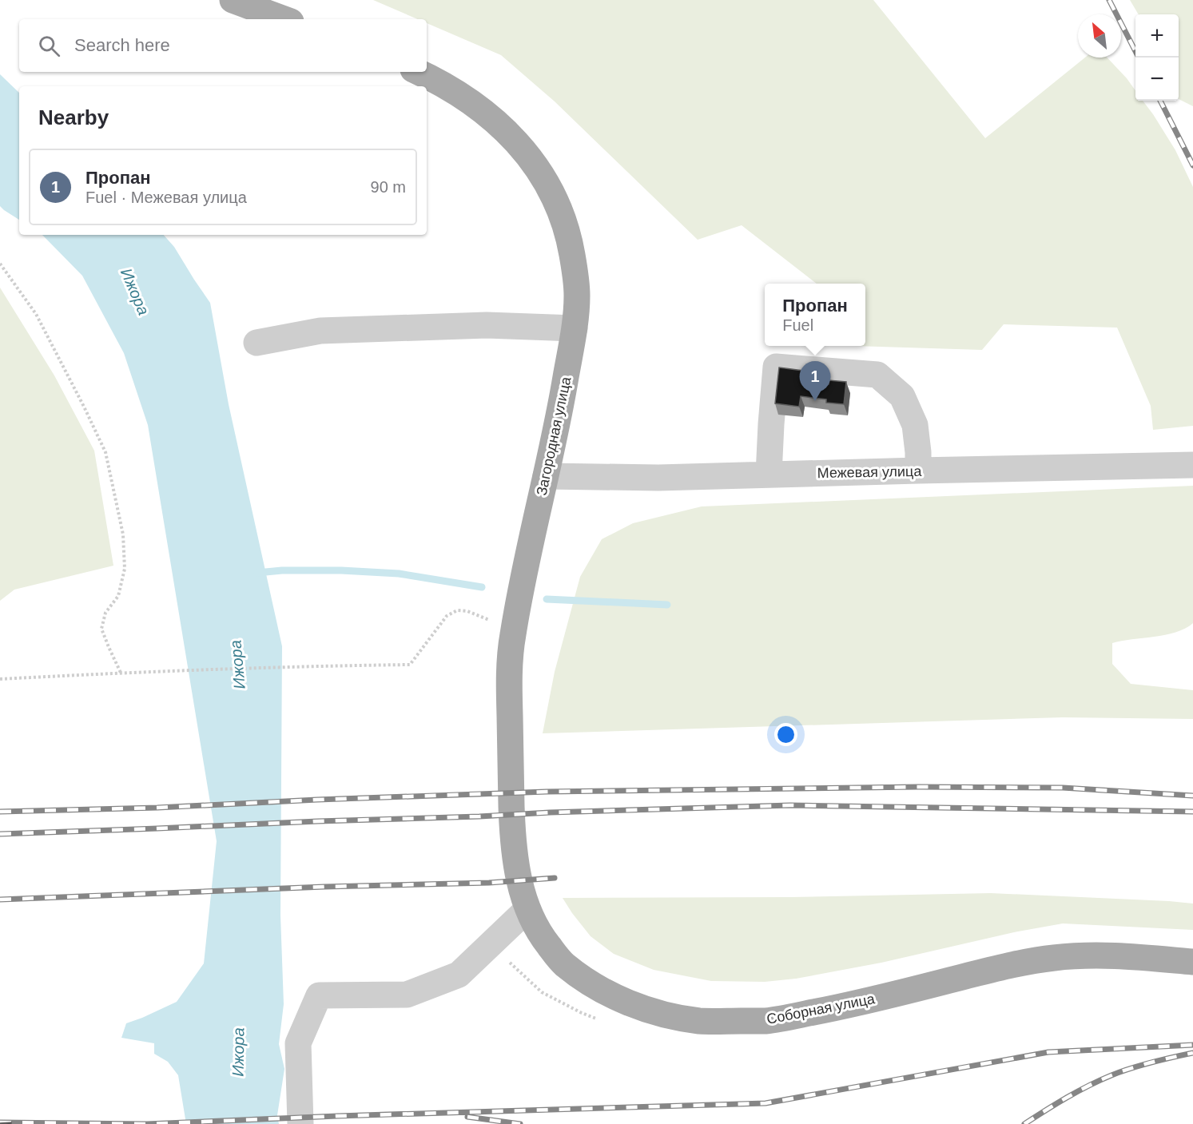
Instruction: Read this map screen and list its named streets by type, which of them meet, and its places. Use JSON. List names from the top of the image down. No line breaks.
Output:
{"streets":{"main road":["Загородная улица","Соборная улица"],"street":["Межевая улица"]},"crossings":[["Загородная улица","Межевая улица"],["Загородная улица","Соборная улица"]],"water":["Ижора"],"north":"top left","page":{"map_buttons":["+","−"],"search":"Search here","heading":"Nearby","list":[{"mark":"1","name":"Пропан","note":"Fuel · Межевая улица","value":"90 m"}],"popup":["Пропан","Fuel"],"pins":"1"}}
